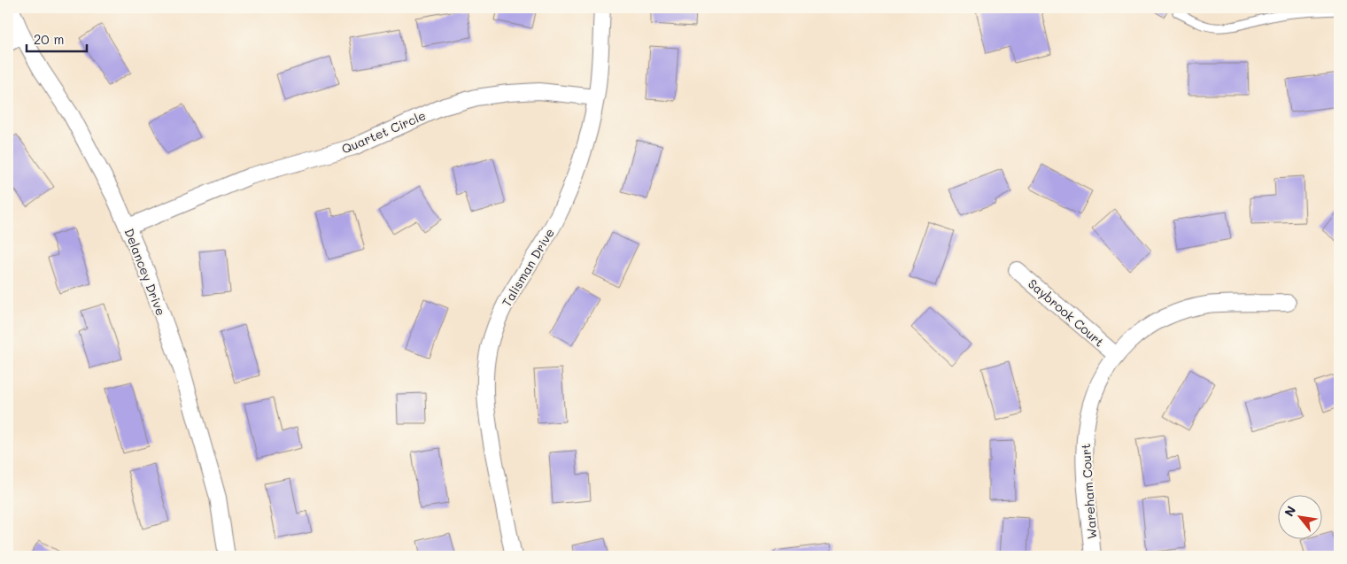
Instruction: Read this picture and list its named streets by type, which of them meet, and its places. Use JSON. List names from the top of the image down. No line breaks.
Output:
{"streets":{"street":["Quartet Circle","Talisman Drive","Delancey Drive","Saybrook Court","Wareham Court"]},"crossings":[["Quartet Circle","Talisman Drive"],["Quartet Circle","Delancey Drive"],["Saybrook Court","Wareham Court"]],"scale_bar":"20 m","north":"top left"}
